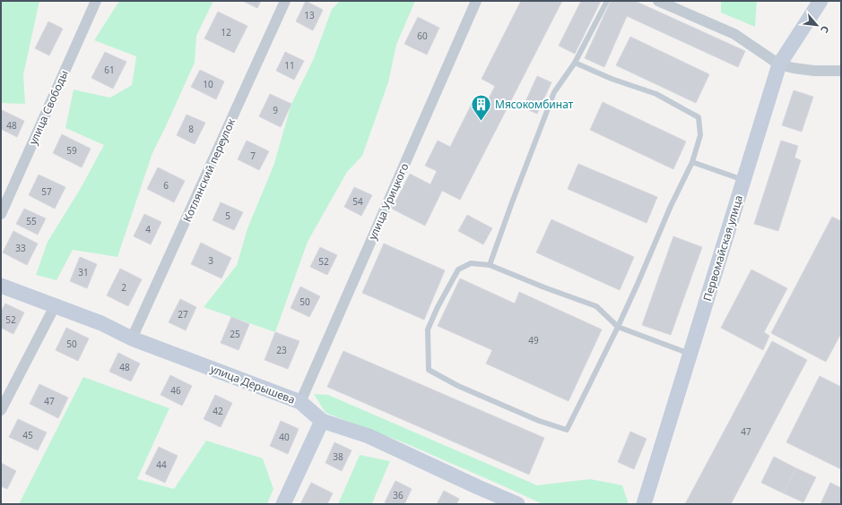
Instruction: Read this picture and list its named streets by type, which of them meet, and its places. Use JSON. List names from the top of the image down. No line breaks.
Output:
{"streets":{"street":["улица Свободы","Котлянский переулок","улица Урицкого","Первомайская улица","улица Дерышева"]},"crossings":[["Котлянский переулок","улица Дерышева"],["улица Урицкого","улица Дерышева"]],"places":{"building":["Мясокомбинат"]},"house_numbers":["13","12","60","11","61","10","9","48","8","59","7","6","57","54","5","55","4","33","3","52","31","2","50","27","52","25","49","50","23","48","46","47","42","47","45","40","38","44","36"],"north":"bottom right"}
